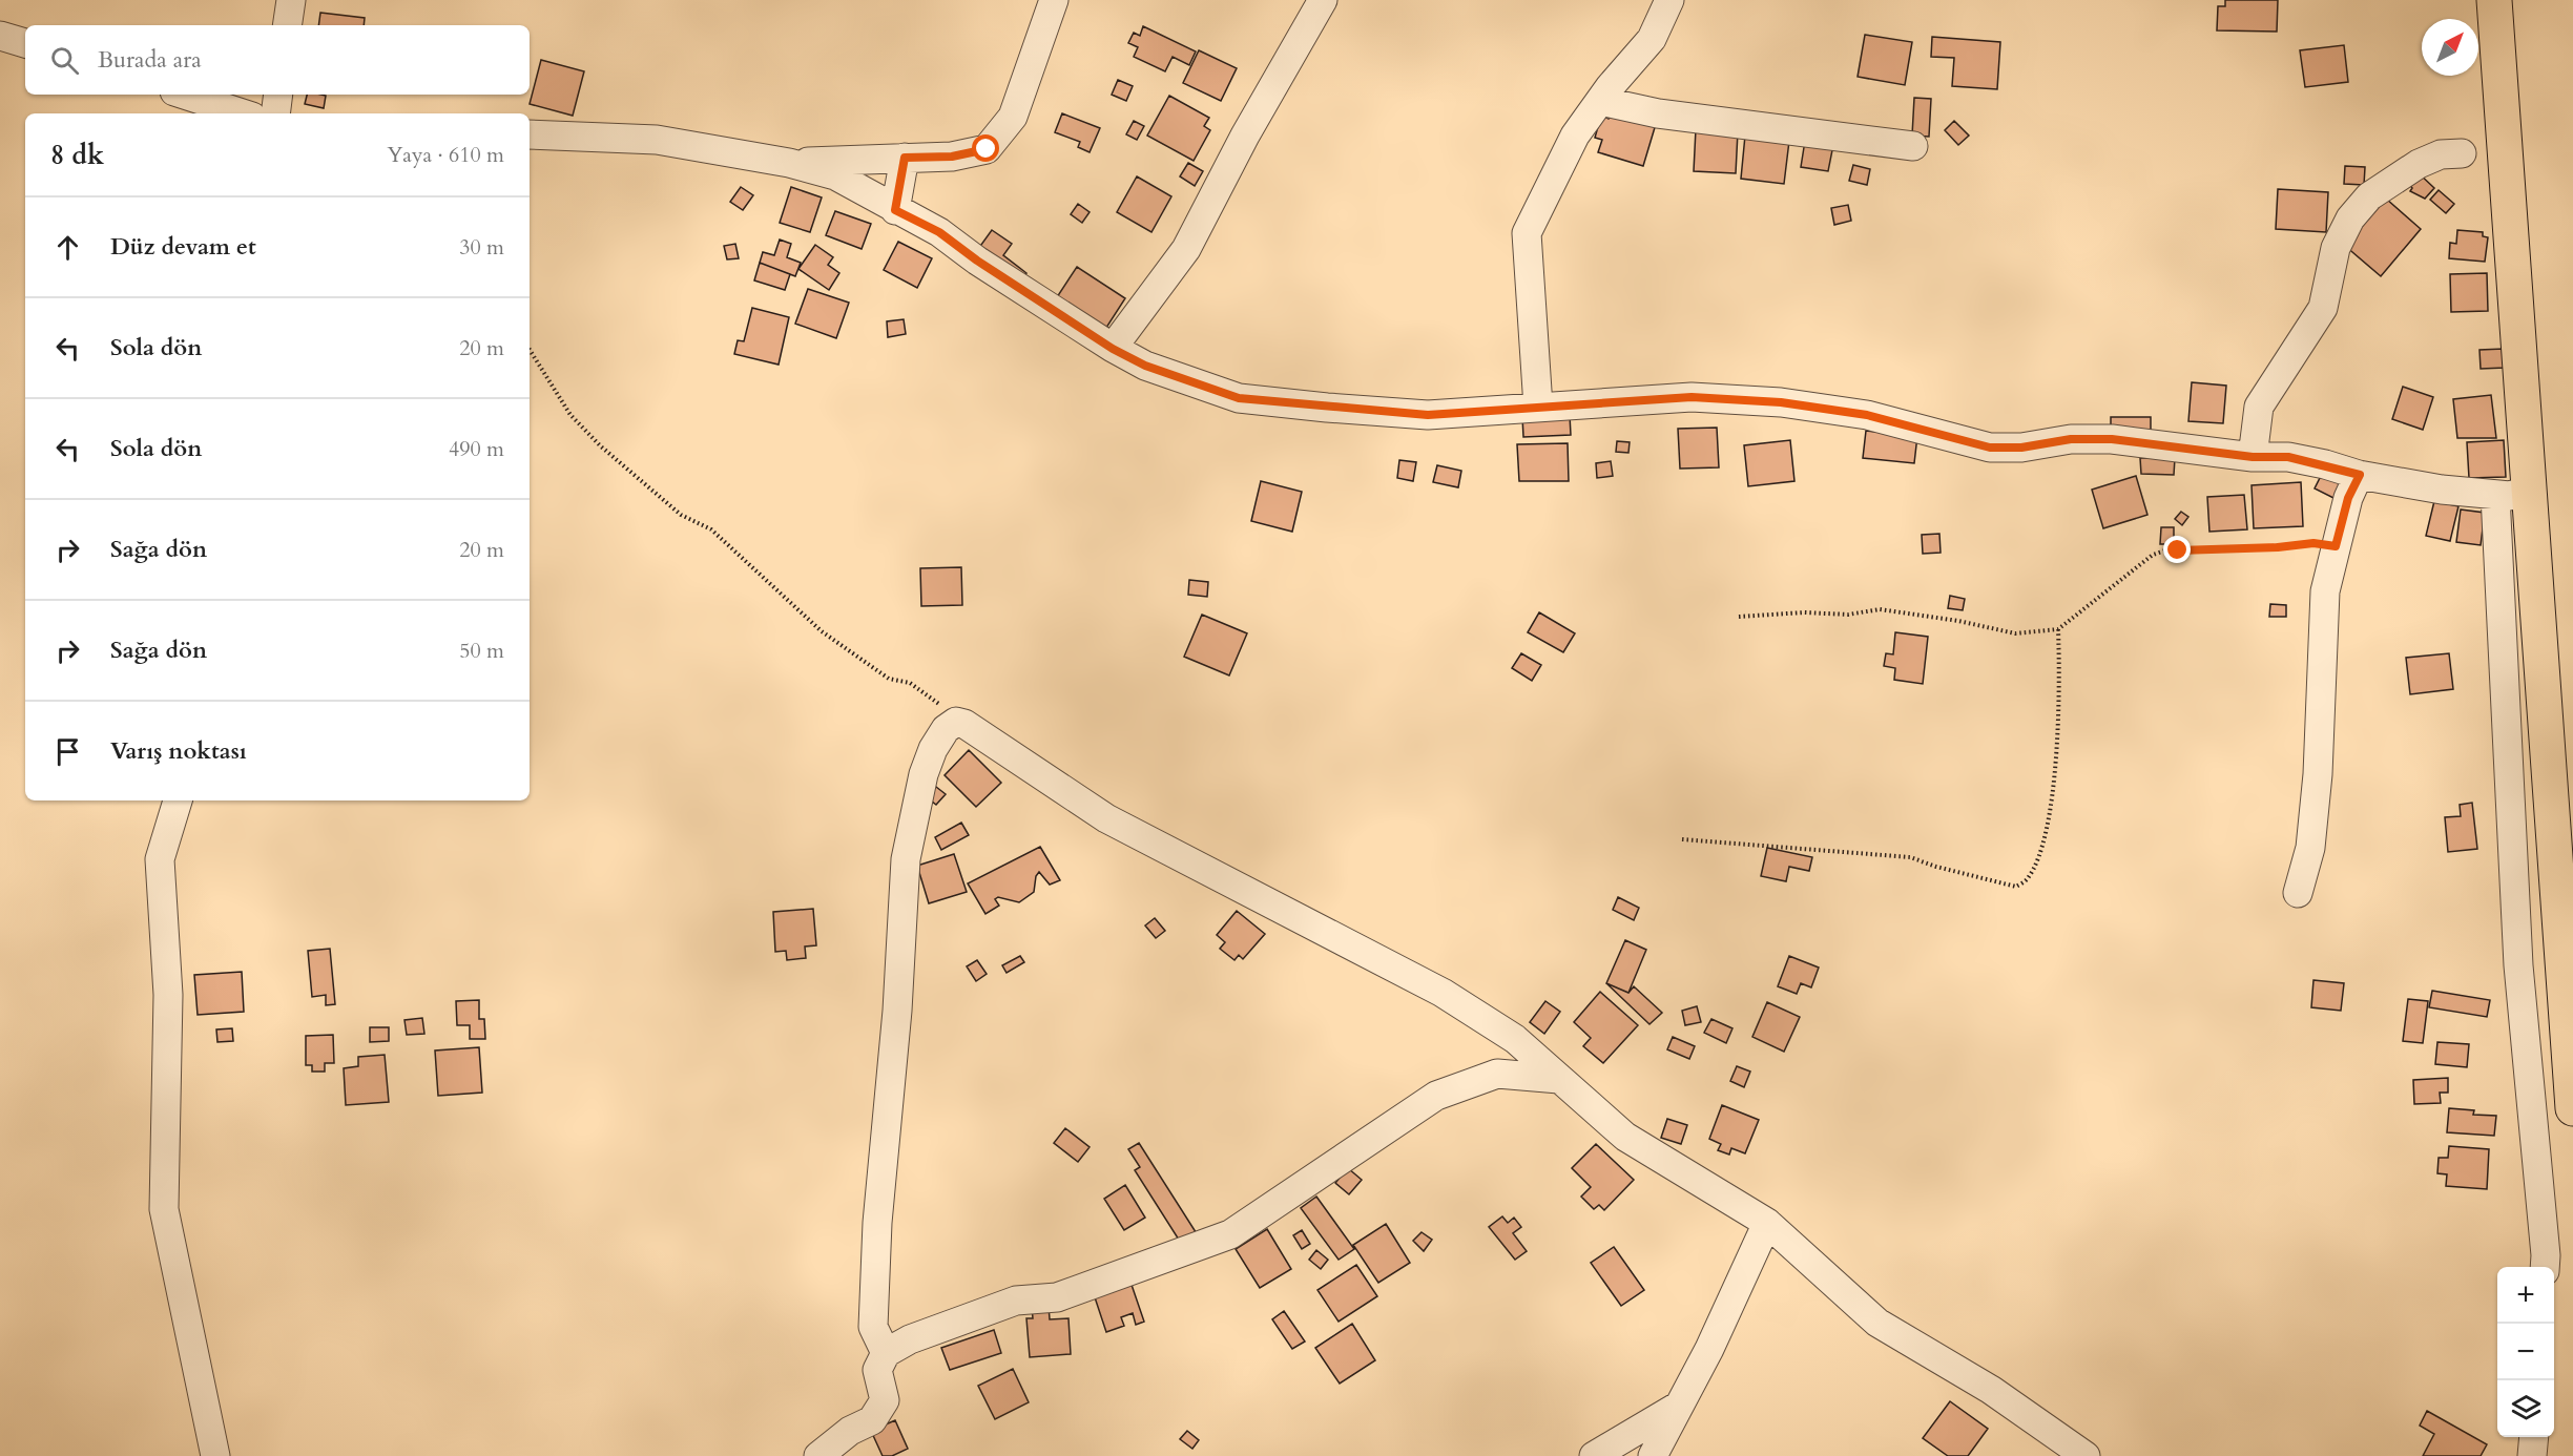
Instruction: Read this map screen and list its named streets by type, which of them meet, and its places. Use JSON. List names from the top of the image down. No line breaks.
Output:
{"north":"top right","page":{"search":"Burada ara","heading":["8 dk","Yaya · 610 m"],"list":[["Düz devam et","30 m"],["Sola dön","20 m"],["Sola dön","490 m"],["Sağa dön","20 m"],["Sağa dön","50 m"],"Varış noktası"],"map_buttons":["+","−"]}}
